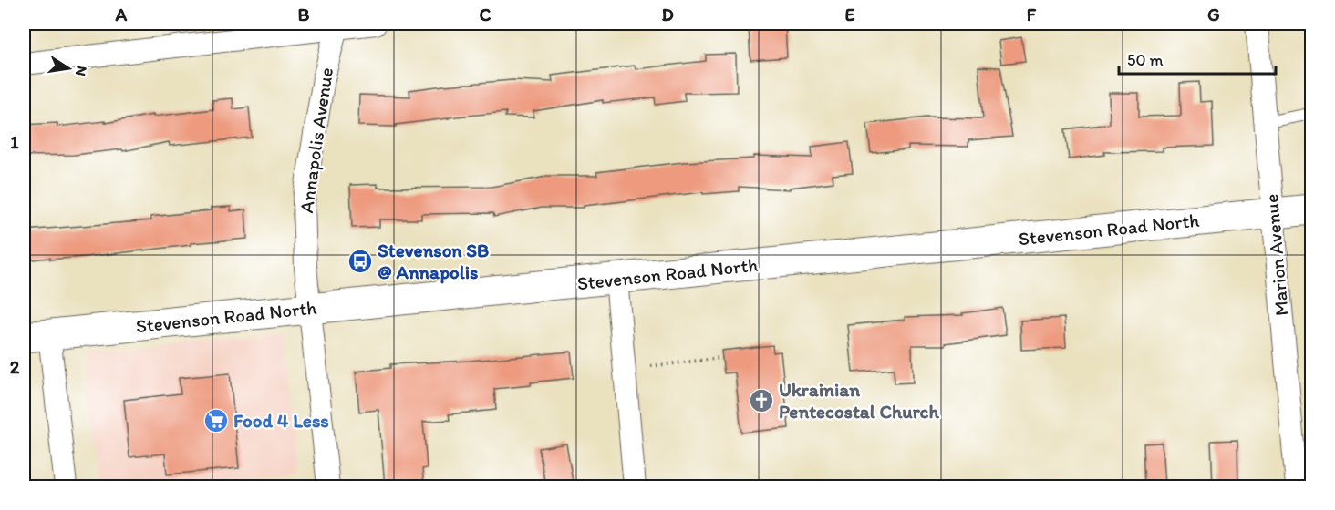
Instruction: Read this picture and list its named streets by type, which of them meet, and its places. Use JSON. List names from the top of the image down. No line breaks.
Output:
{"streets":{"main road":["Stevenson Road North"],"street":["Annapolis Avenue","Marion Avenue"]},"crossings":[["Annapolis Avenue","Stevenson Road North"],["Stevenson Road North","Marion Avenue"]],"places":{"bus stop":["Stevenson SB @ Annapolis"],"church":["Ukrainian Pentecostal Church"],"supermarket":["Food 4 Less"]},"scale_bar":"50 m","north":"right","grid":{"columns":["A","B","C","D","E","F","G"],"rows":["1","2"]}}
